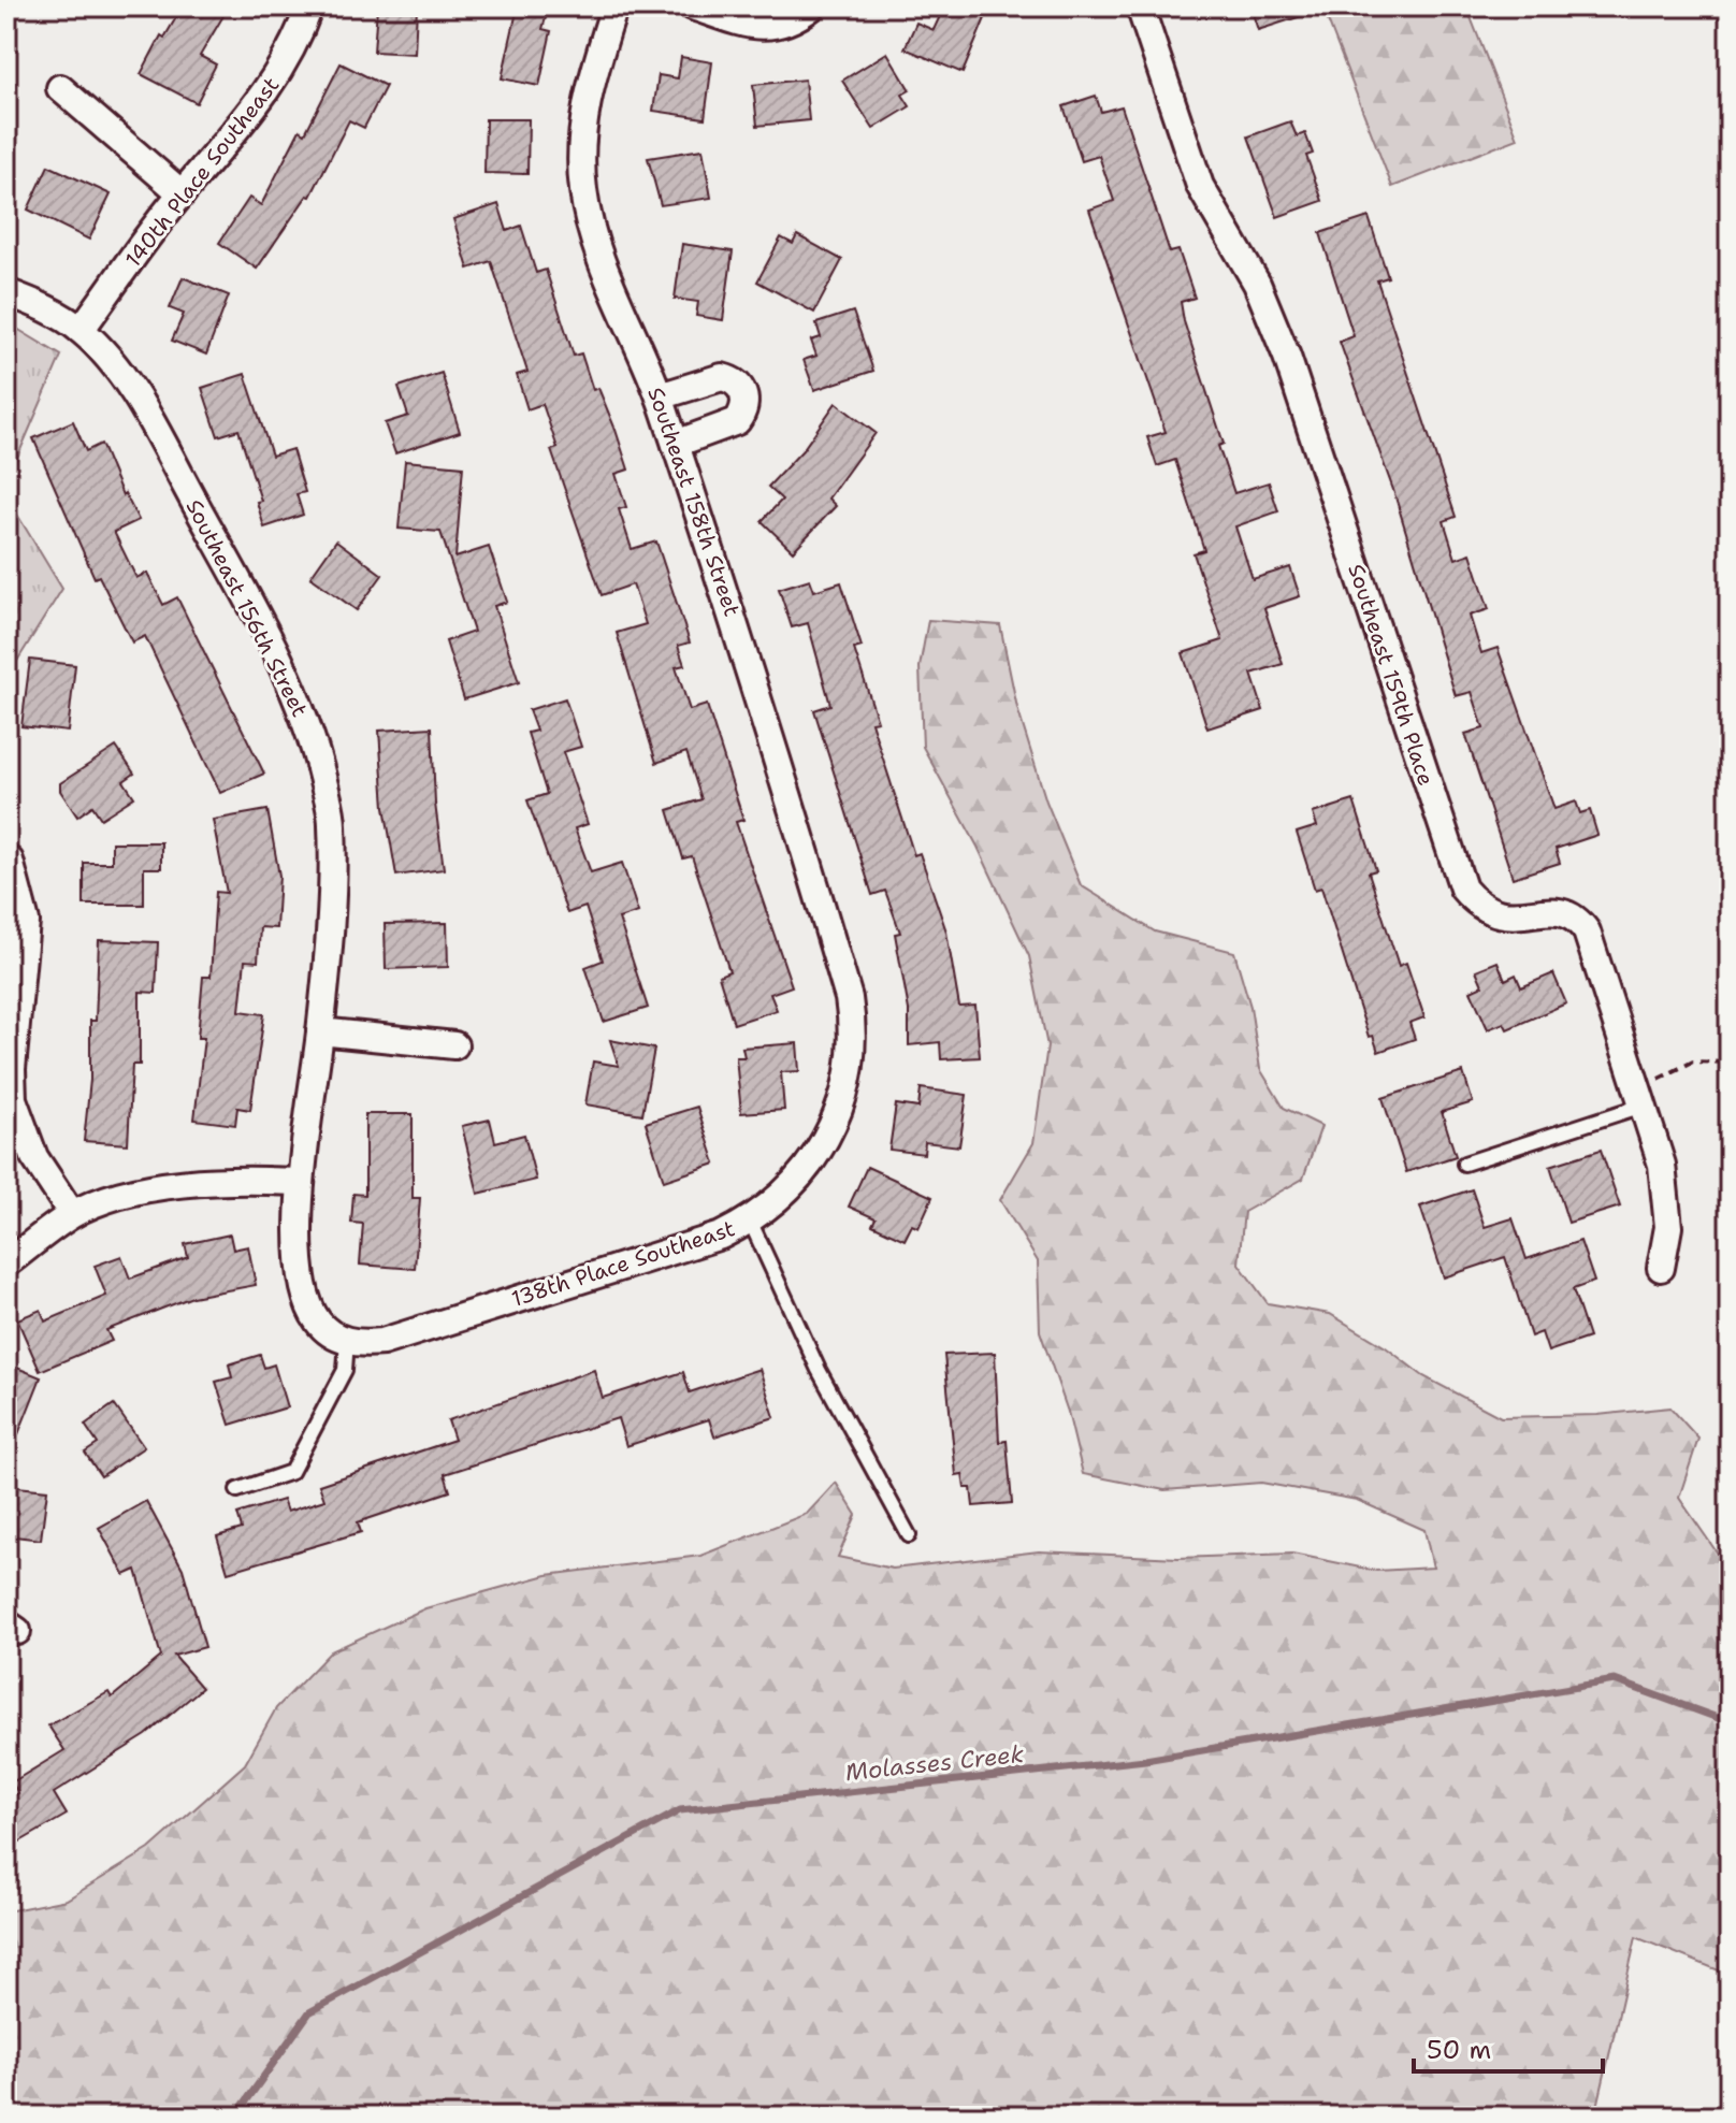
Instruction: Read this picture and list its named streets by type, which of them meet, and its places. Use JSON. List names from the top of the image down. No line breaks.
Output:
{"streets":{"street":["140th Place Southeast","Southeast 158th Street","Southeast 156th Street","Southeast 159th Place","138th Place Southeast"]},"crossings":[["140th Place Southeast","Southeast 156th Street"],["Southeast 158th Street","138th Place Southeast"],["Southeast 156th Street","138th Place Southeast"]],"water":["Molasses Creek"],"scale_bar":"50 m"}
